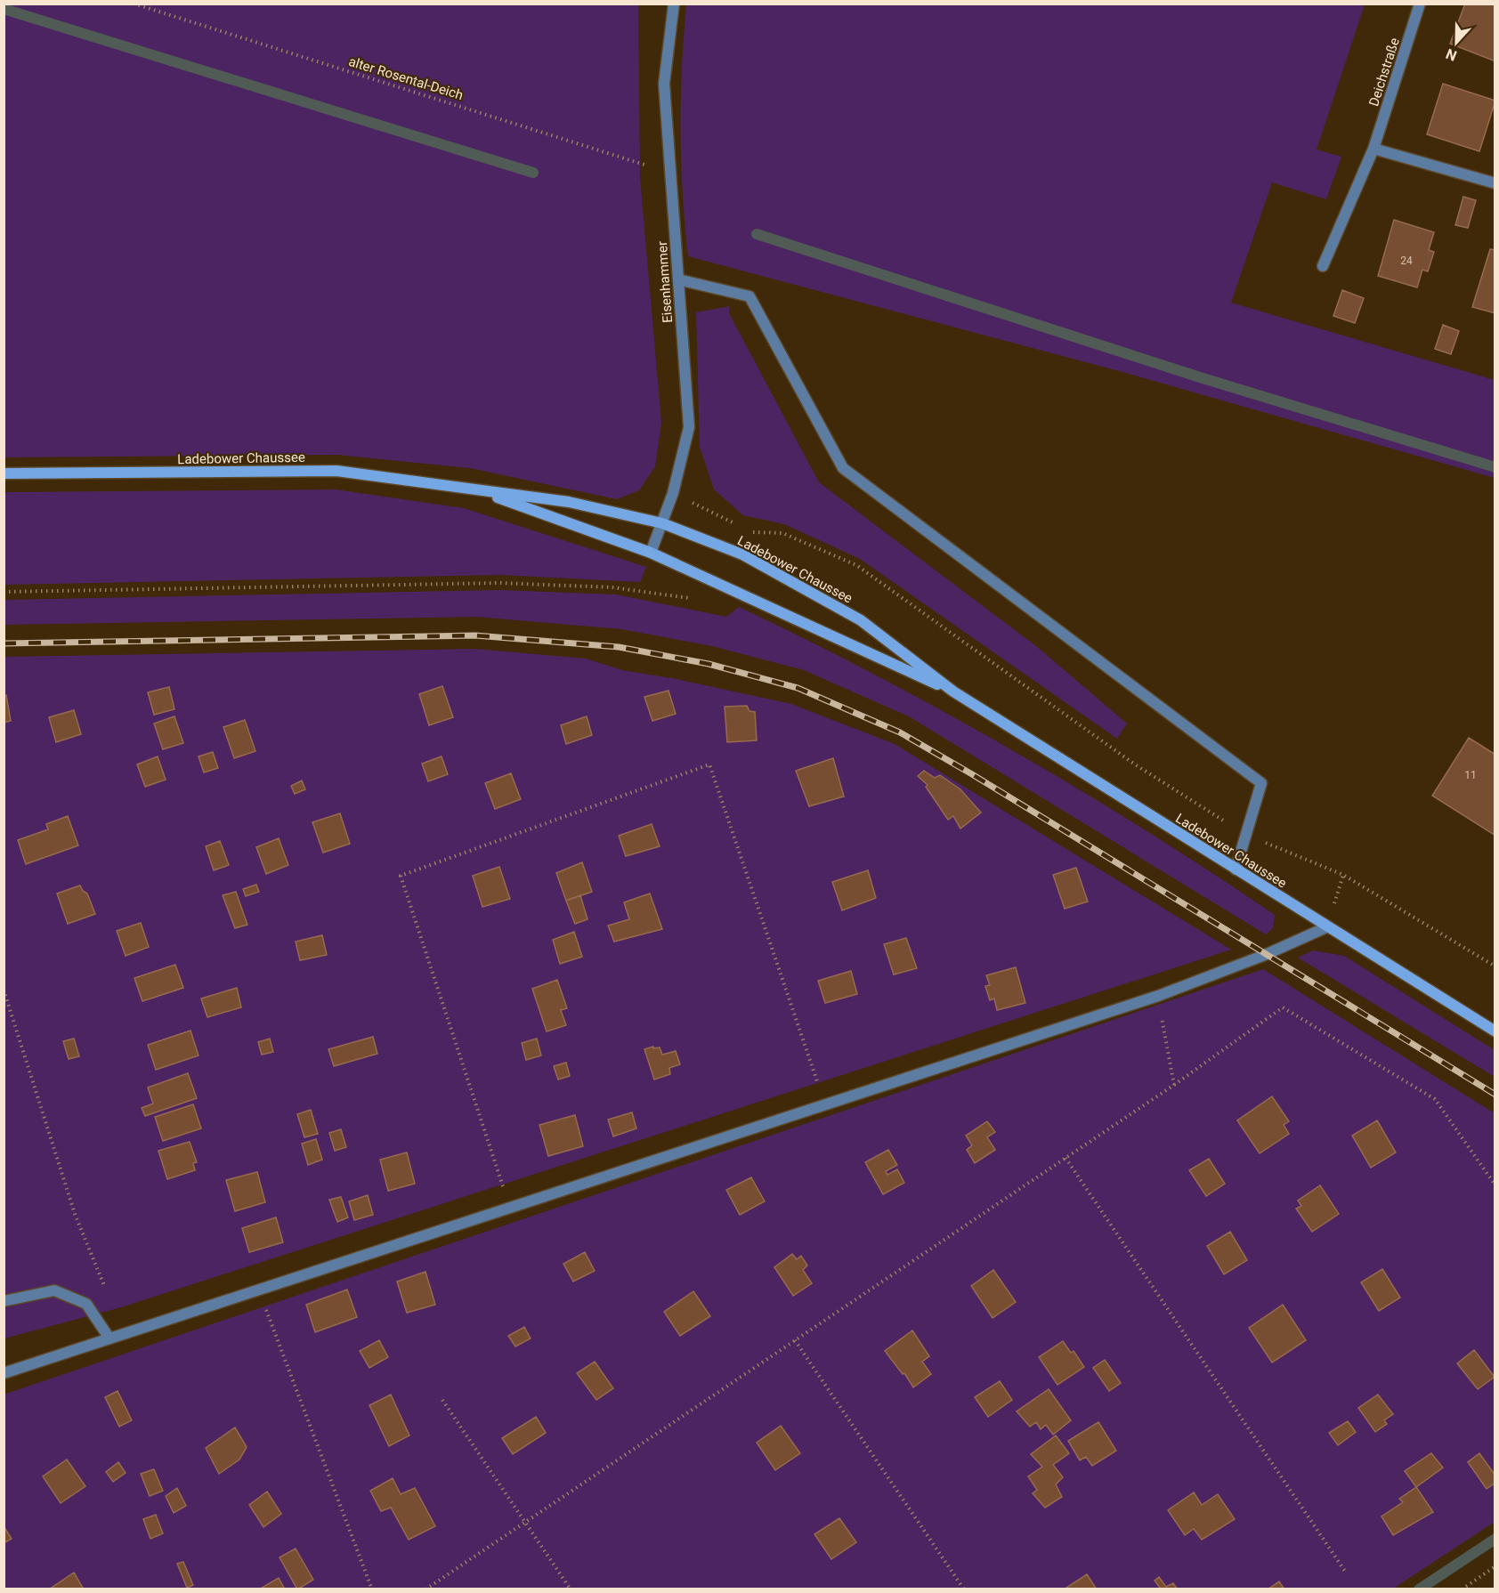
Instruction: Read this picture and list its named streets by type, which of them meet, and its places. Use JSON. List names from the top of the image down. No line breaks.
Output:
{"streets":{"street":["Deichstraße","Eisenhammer","Ladebower Chaussee"],"path":["alter Rosental-Deich"]},"crossings":[["alter Rosental-Deich","Eisenhammer"],["Eisenhammer","Ladebower Chaussee"]],"house_numbers":["24","11"],"north":"bottom"}
